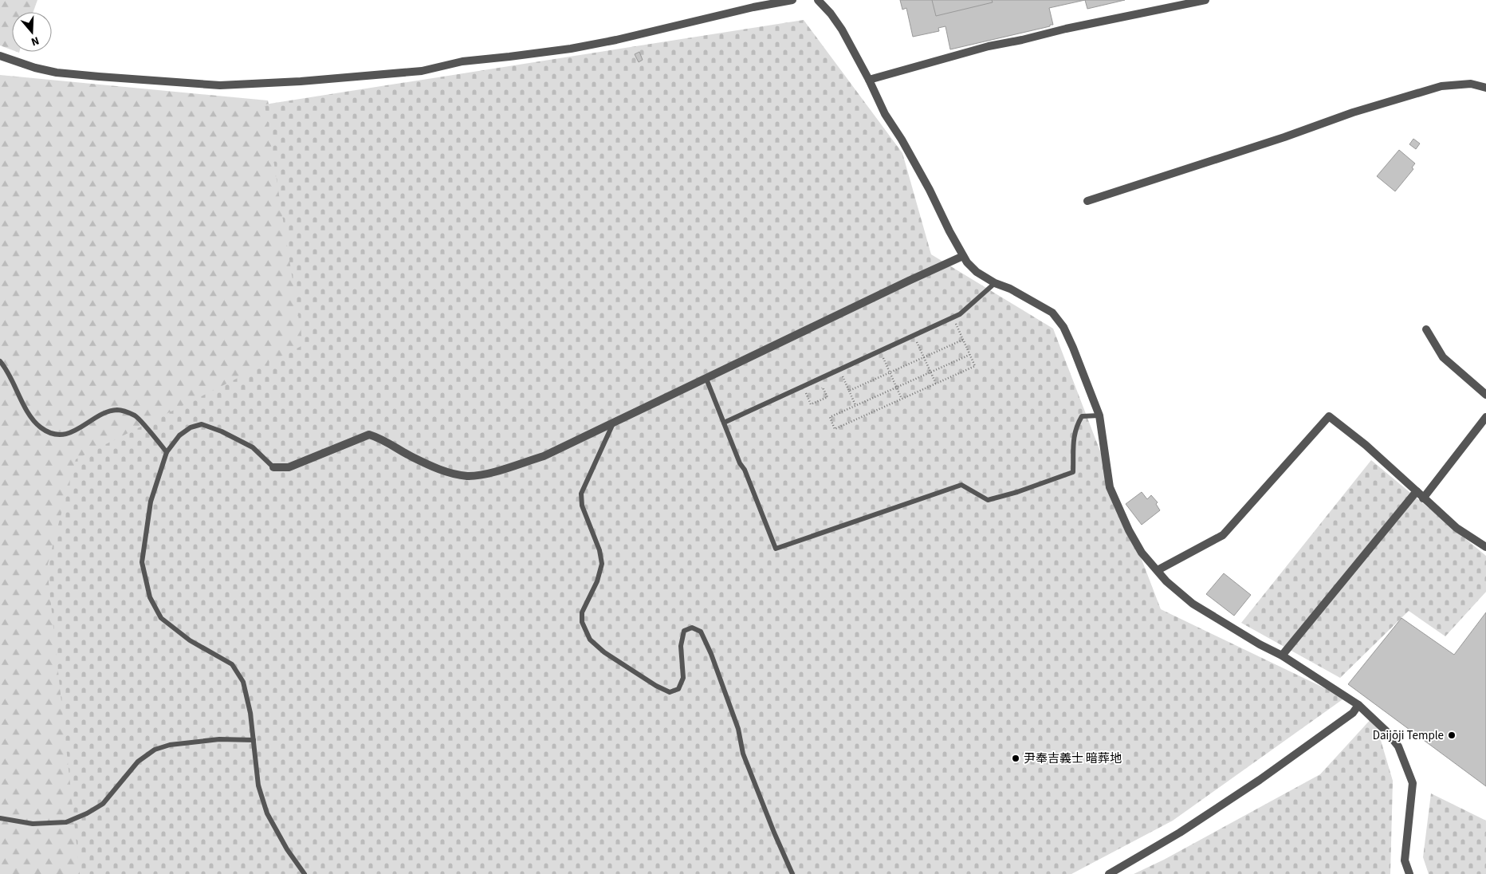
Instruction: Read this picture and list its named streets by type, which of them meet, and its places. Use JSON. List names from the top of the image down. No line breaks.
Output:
{"places":["Daijōji Temple","尹奉吉義士 暗葬地"],"north":"bottom"}
